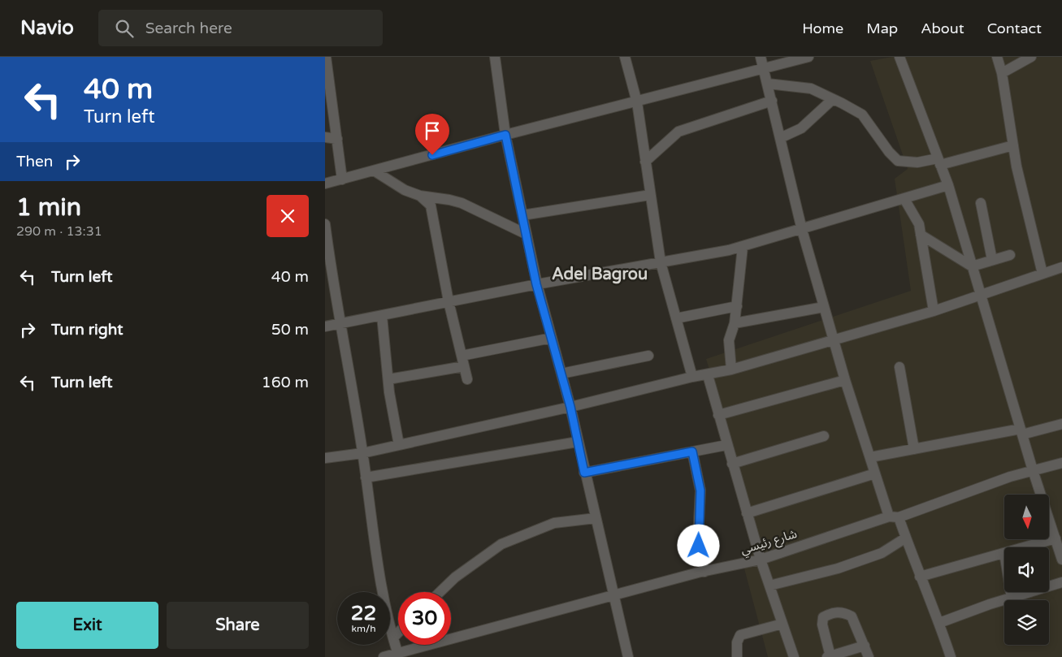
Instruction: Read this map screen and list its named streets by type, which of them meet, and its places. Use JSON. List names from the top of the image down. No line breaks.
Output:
{"streets":{"street":["شارع رئيسي"]},"districts":["Adel Bagrou"],"north":"bottom","page":{"header":"Navio","search":"Search here","nav":["Home","Map","About","Contact"],"turn":["40 m","Turn left"],"then":"Then","heading":["1 min","290 m · 13:31"],"list":[{"name":"Turn left","value":"40 m"},{"name":"Turn right","value":"50 m"},{"name":"Turn left","value":"160 m"}],"speed":"22 km/h","limit":"30","buttons":["Exit","Share"]}}
